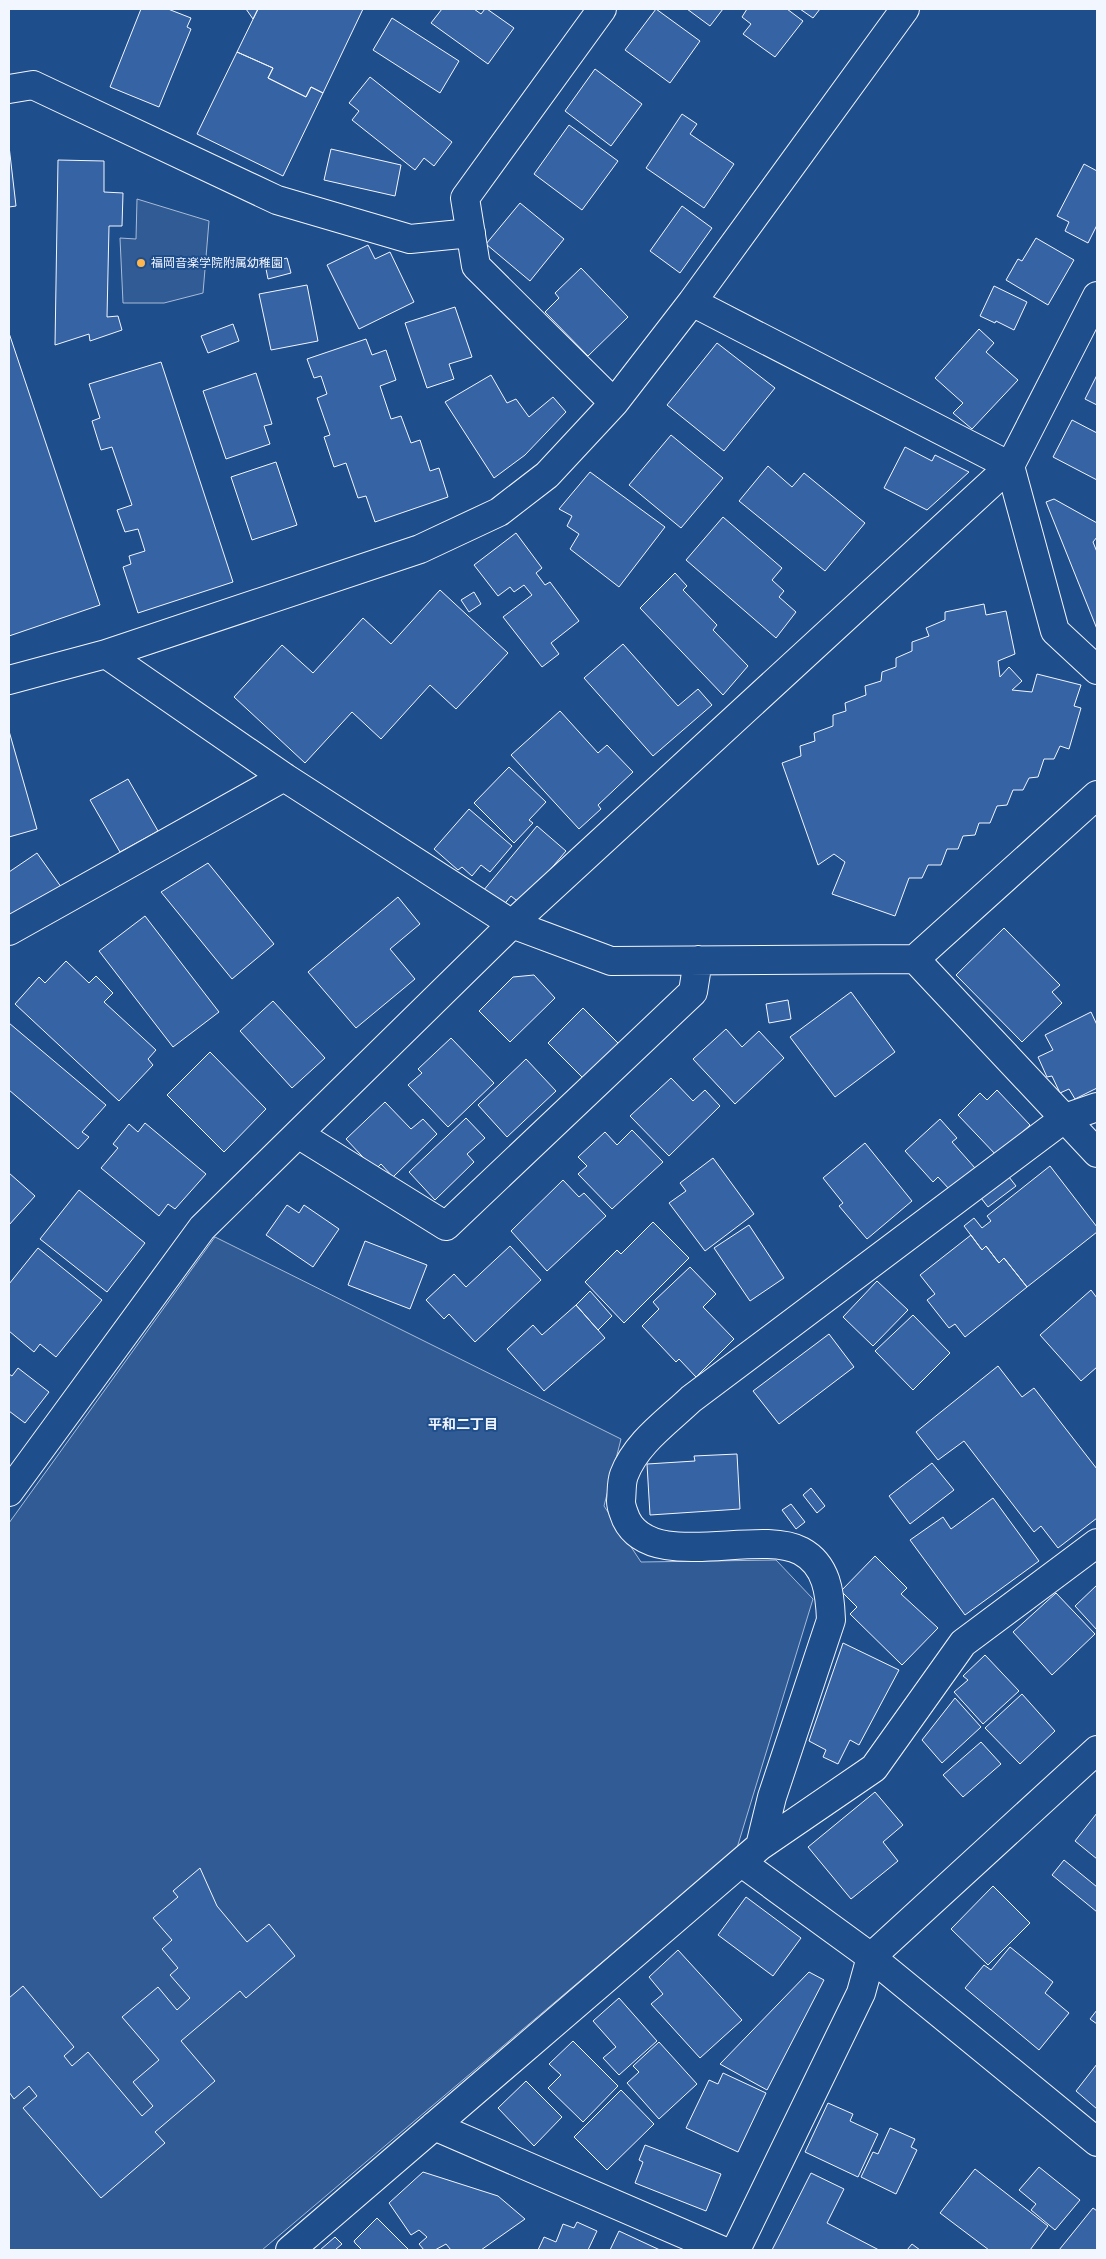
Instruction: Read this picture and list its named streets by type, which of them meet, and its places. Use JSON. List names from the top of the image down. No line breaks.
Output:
{"districts":["平和二丁目"],"places":["福岡音楽学院附属幼稚園"]}
